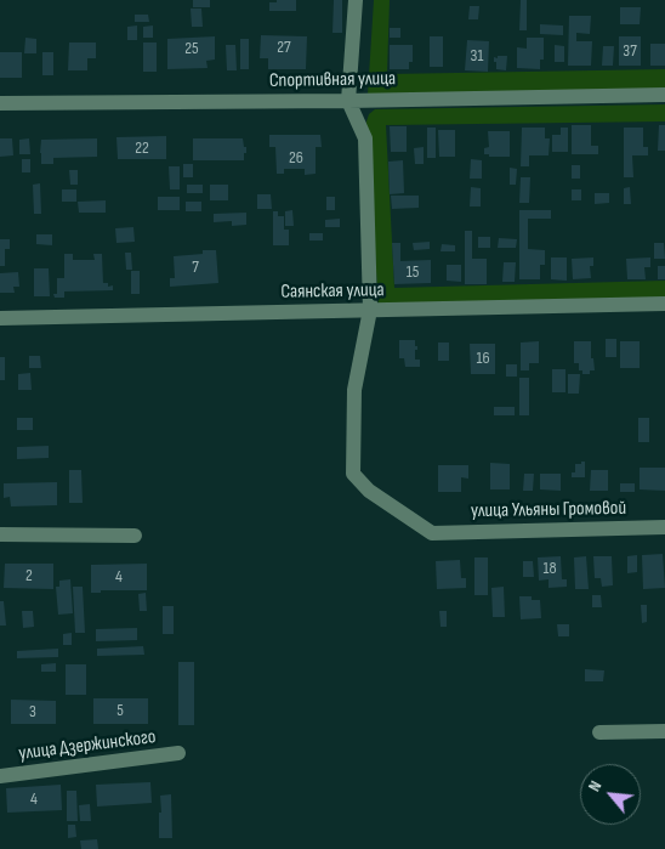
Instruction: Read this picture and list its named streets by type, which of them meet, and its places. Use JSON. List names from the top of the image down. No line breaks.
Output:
{"streets":{"street":["Спортивная улица","Саянская улица","улица Ульяны Громовой","улица Дзержинского"]},"crossings":[["Саянская улица","улица Ульяны Громовой"]],"house_numbers":["27","25","37","31","22","26","7","15","16","18","2","4","5","3","4"],"north":"top left"}
